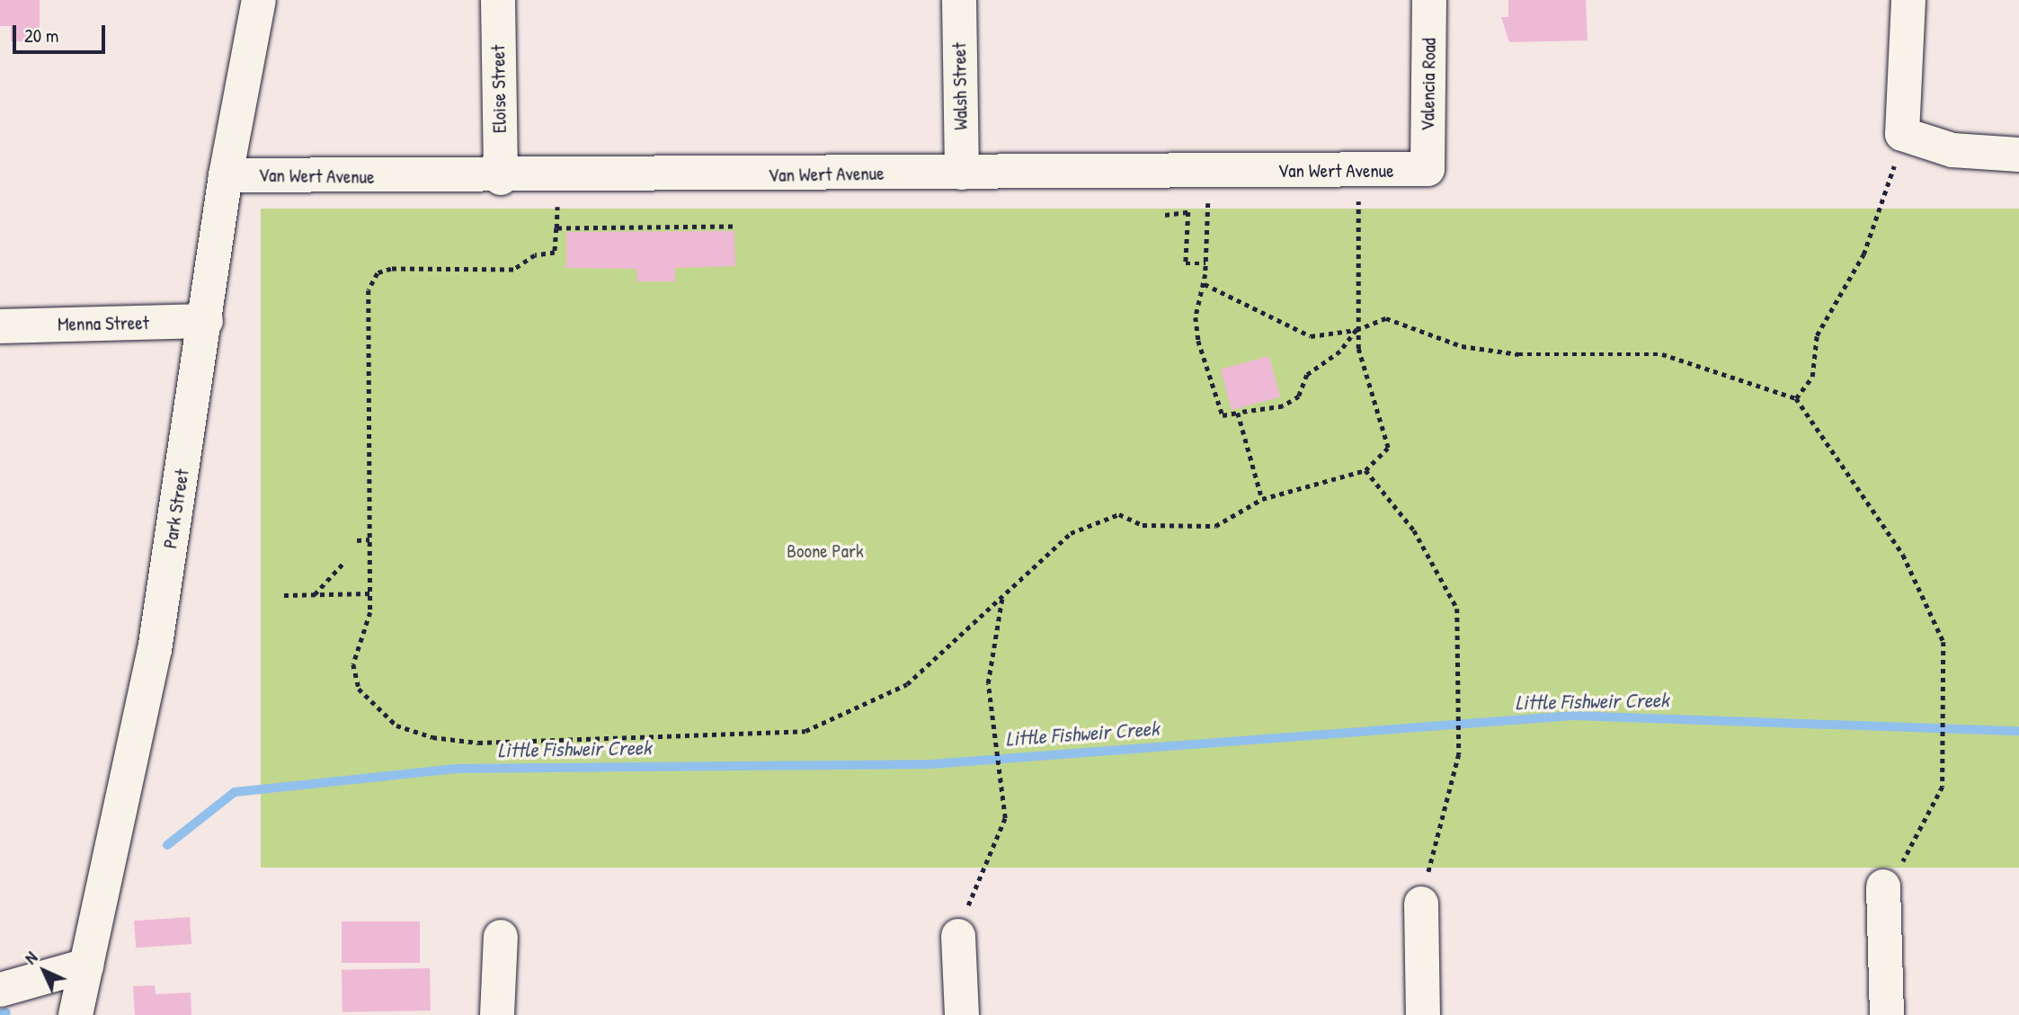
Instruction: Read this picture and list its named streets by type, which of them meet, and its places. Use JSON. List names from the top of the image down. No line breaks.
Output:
{"streets":{"street":["Valencia Road","Walsh Street","Eloise Street","Van Wert Avenue","Menna Street","Park Street"]},"crossings":[["Valencia Road","Van Wert Avenue"],["Walsh Street","Van Wert Avenue"],["Eloise Street","Van Wert Avenue"],["Van Wert Avenue","Park Street"],["Menna Street","Park Street"]],"water":["Little Fishweir Creek"],"parks":["Boone Park"],"scale_bar":"20 m","north":"top left"}
